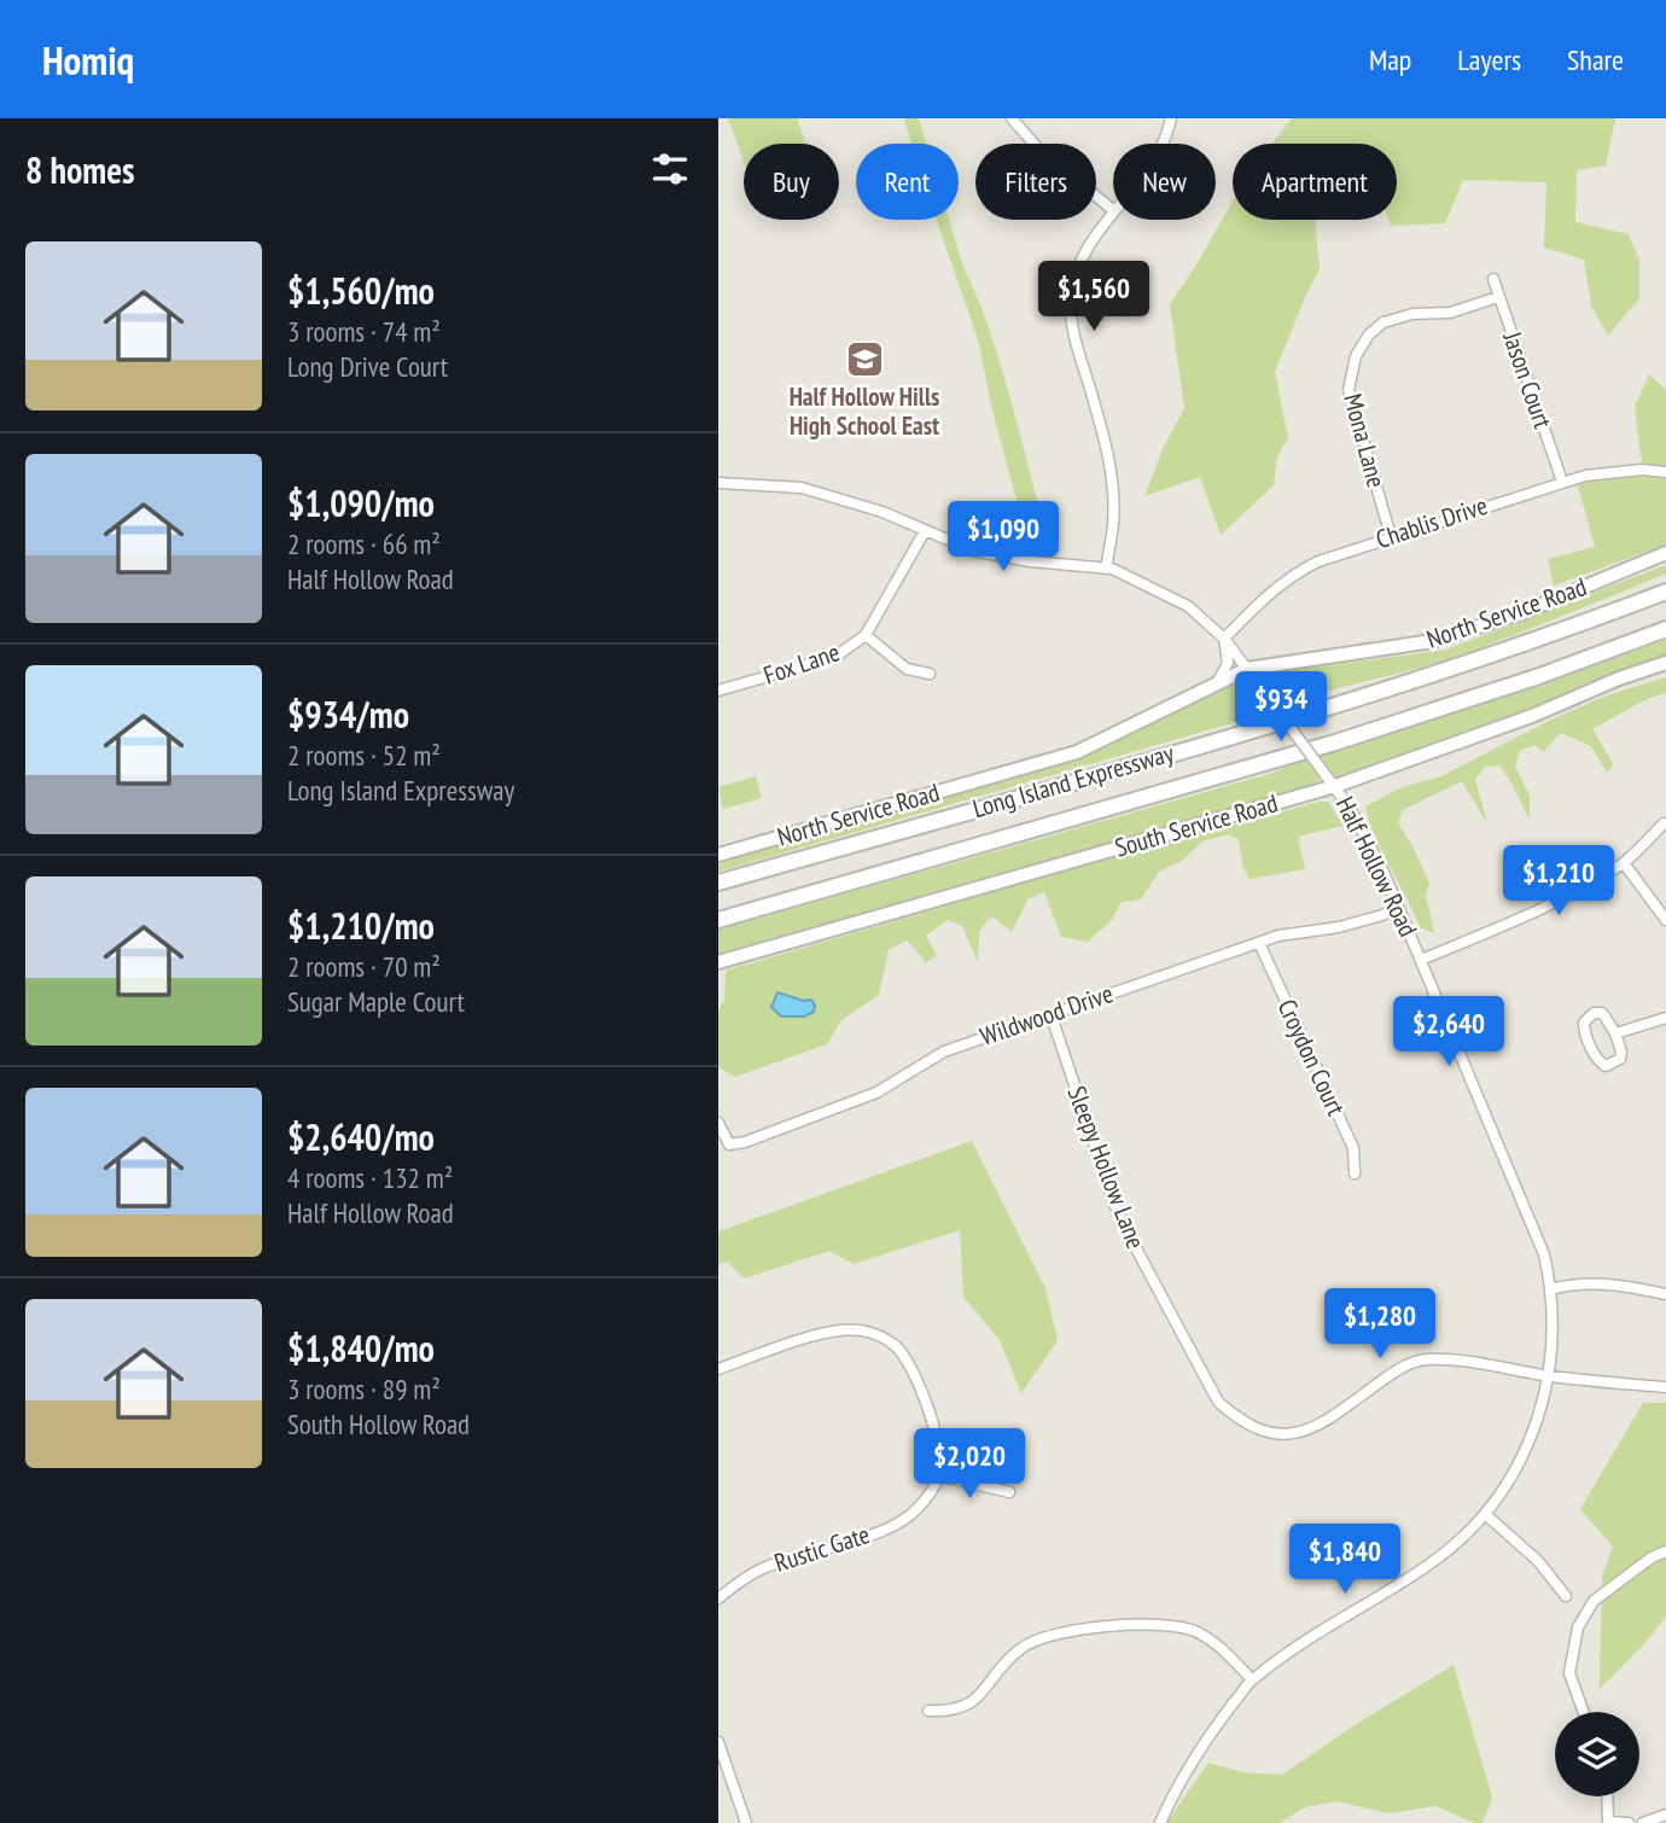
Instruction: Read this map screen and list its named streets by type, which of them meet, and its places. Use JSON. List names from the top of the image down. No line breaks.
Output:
{"streets":{"highway":["Long Island Expressway"],"main road":["North Service Road","South Service Road"],"street":["Jason Court","Mona Lane","Chablis Drive","Fox Lane","Half Hollow Road","Wildwood Drive","Croydon Court","Sleepy Hollow Lane","Rustic Gate"]},"crossings":[["Jason Court","Mona Lane"],["Jason Court","Chablis Drive"],["Mona Lane","Chablis Drive"],["Chablis Drive","Half Hollow Road"],["North Service Road","Half Hollow Road"],["Fox Lane","Half Hollow Road"],["South Service Road","Half Hollow Road"],["Half Hollow Road","Wildwood Drive"],["Half Hollow Road","Sleepy Hollow Lane"],["Wildwood Drive","Croydon Court"],["Wildwood Drive","Sleepy Hollow Lane"]],"places":{"school or university":["Half Hollow Hills High School East"]},"page":{"header":"Homiq","nav":["Map","Layers","Share"],"heading":"8 homes","chip":["Buy","Rent","Filters","New","Apartment"],"list":[{"name":"$1,560/mo","note":"3 rooms · 74 m² · Long Drive Court"},{"name":"$1,090/mo","note":"2 rooms · 66 m² · Half Hollow Road"},{"name":"$934/mo","note":"2 rooms · 52 m² · Long Island Expressway"},{"name":"$1,210/mo","note":"2 rooms · 70 m² · Sugar Maple Court"},{"name":"$2,640/mo","note":"4 rooms · 132 m² · Half Hollow Road"},{"name":"$1,840/mo","note":"3 rooms · 89 m² · South Hollow Road"}],"price":["$1,560","$1,090","$934","$1,210","$2,640","$1,280","$2,020","$1,840"]}}
